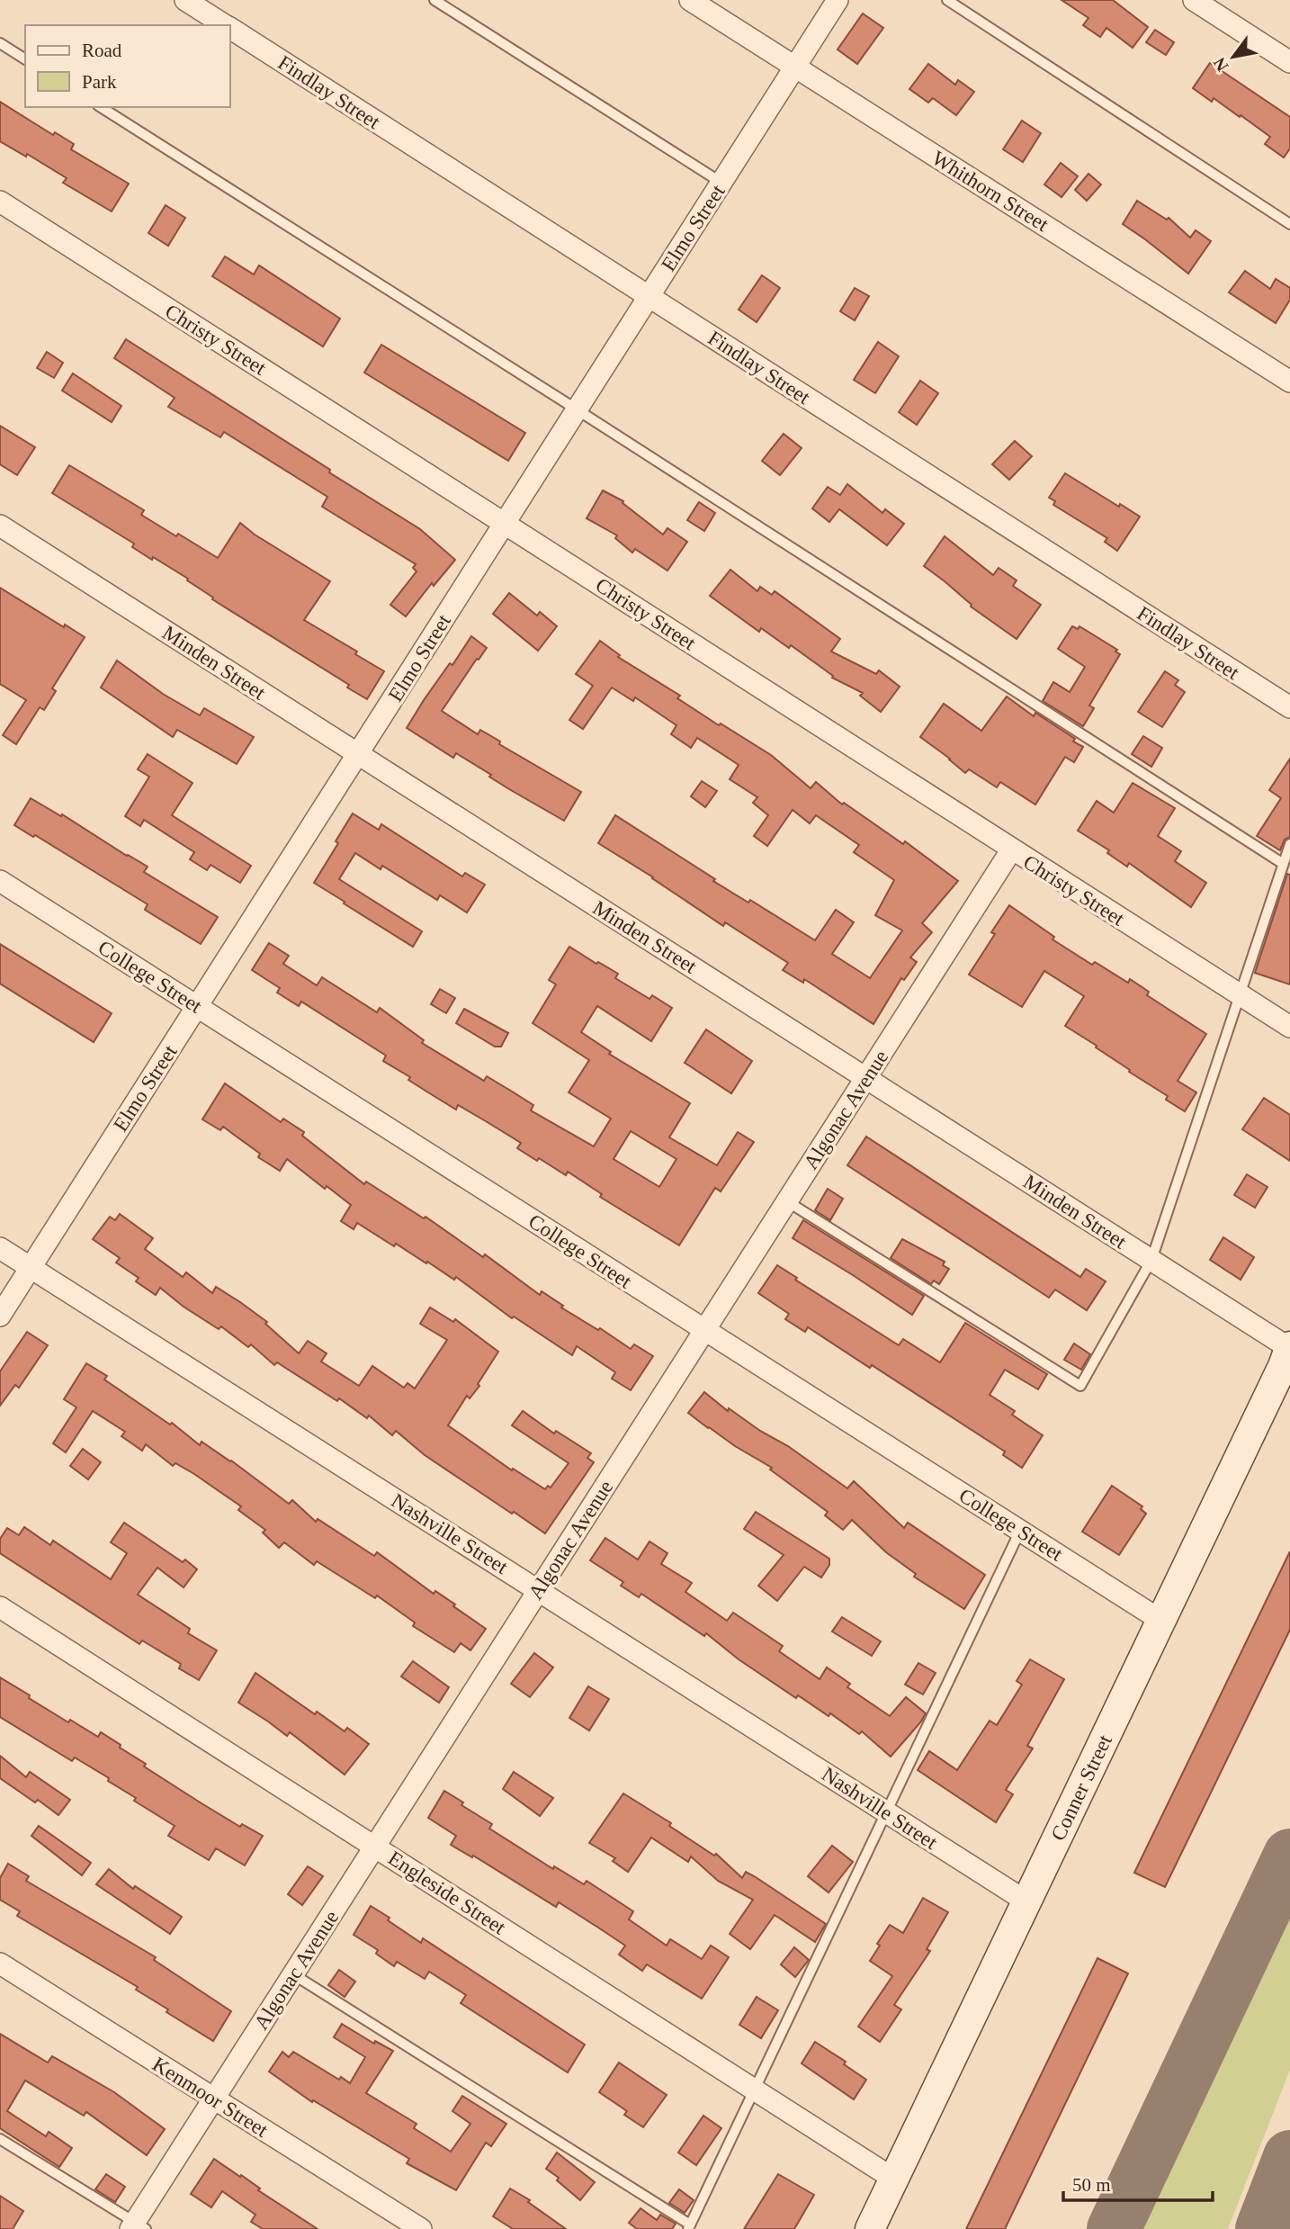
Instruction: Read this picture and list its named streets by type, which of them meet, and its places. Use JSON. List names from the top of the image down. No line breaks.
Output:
{"streets":{"main road":["Conner Street"],"street":["Findlay Street","Whithorn Street","Elmo Street","Christy Street","Minden Street","College Street","Algonac Avenue","Nashville Street","Engleside Street","Kenmoor Street"]},"crossings":[["Findlay Street","Elmo Street"],["Whithorn Street","Elmo Street"],["Elmo Street","Christy Street"],["Elmo Street","Minden Street"],["Elmo Street","College Street"],["Elmo Street","Nashville Street"],["Christy Street","Algonac Avenue"],["Minden Street","Algonac Avenue"],["Minden Street","Conner Street"],["College Street","Algonac Avenue"],["College Street","Conner Street"],["Algonac Avenue","Nashville Street"],["Algonac Avenue","Engleside Street"],["Algonac Avenue","Kenmoor Street"],["Nashville Street","Conner Street"],["Conner Street","Engleside Street"]],"legend":["Road","Park"],"scale_bar":"50 m","north":"bottom left"}
